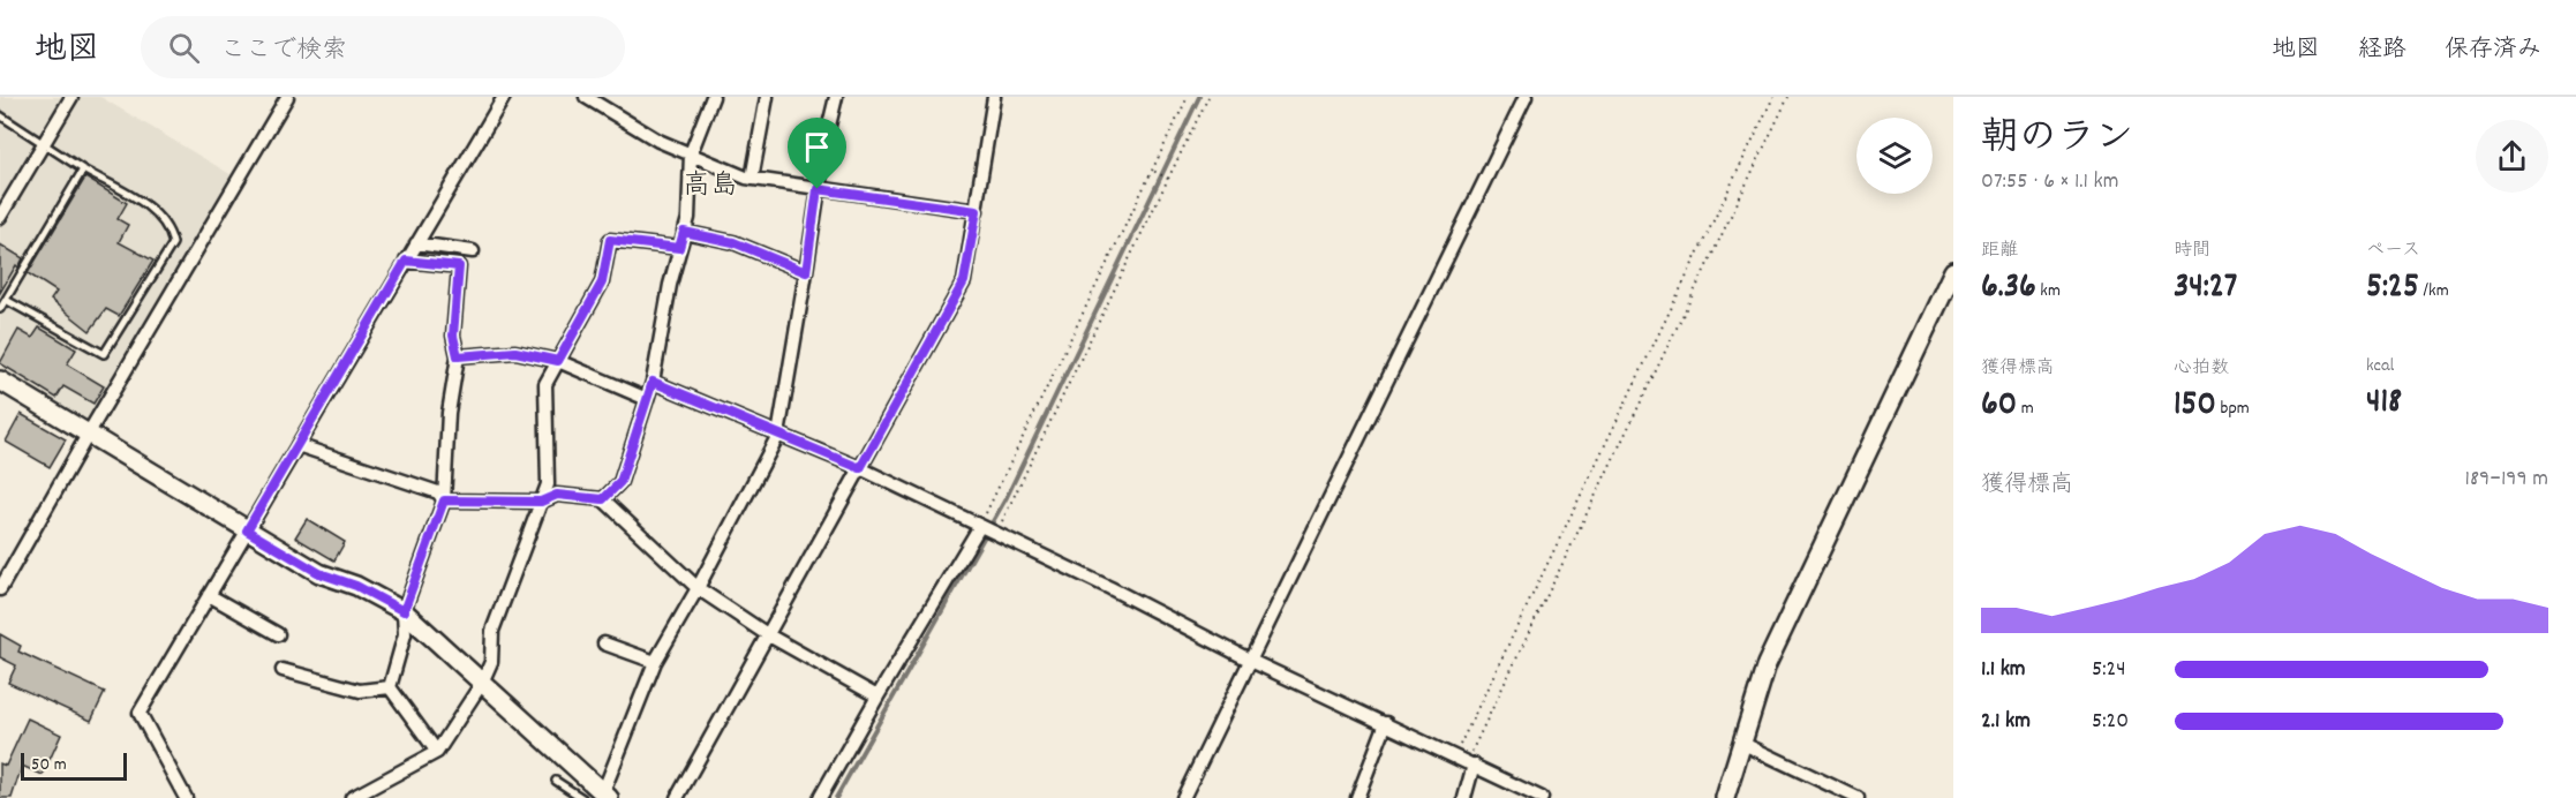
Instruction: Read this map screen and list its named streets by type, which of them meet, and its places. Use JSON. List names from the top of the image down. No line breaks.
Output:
{"districts":["高島"],"scale_bar":"50 m","page":{"header":"地図","search":"ここで検索","nav":["地図","経路","保存済み"],"heading":["朝のラン","07:55 · 6 × 1.1 km"],"stats":[["距離","6.36 km"],["時間","34:27"],["ペース","5:25 /km"],["獲得標高","60 m"],["心拍数","150 bpm"],["kcal","418"]],"chart":["獲得標高","189–199 m"],"list":[{"name":"1.1 km","note":"5:24"},{"name":"2.1 km","note":"5:20"}],"scale":"50 m"}}
